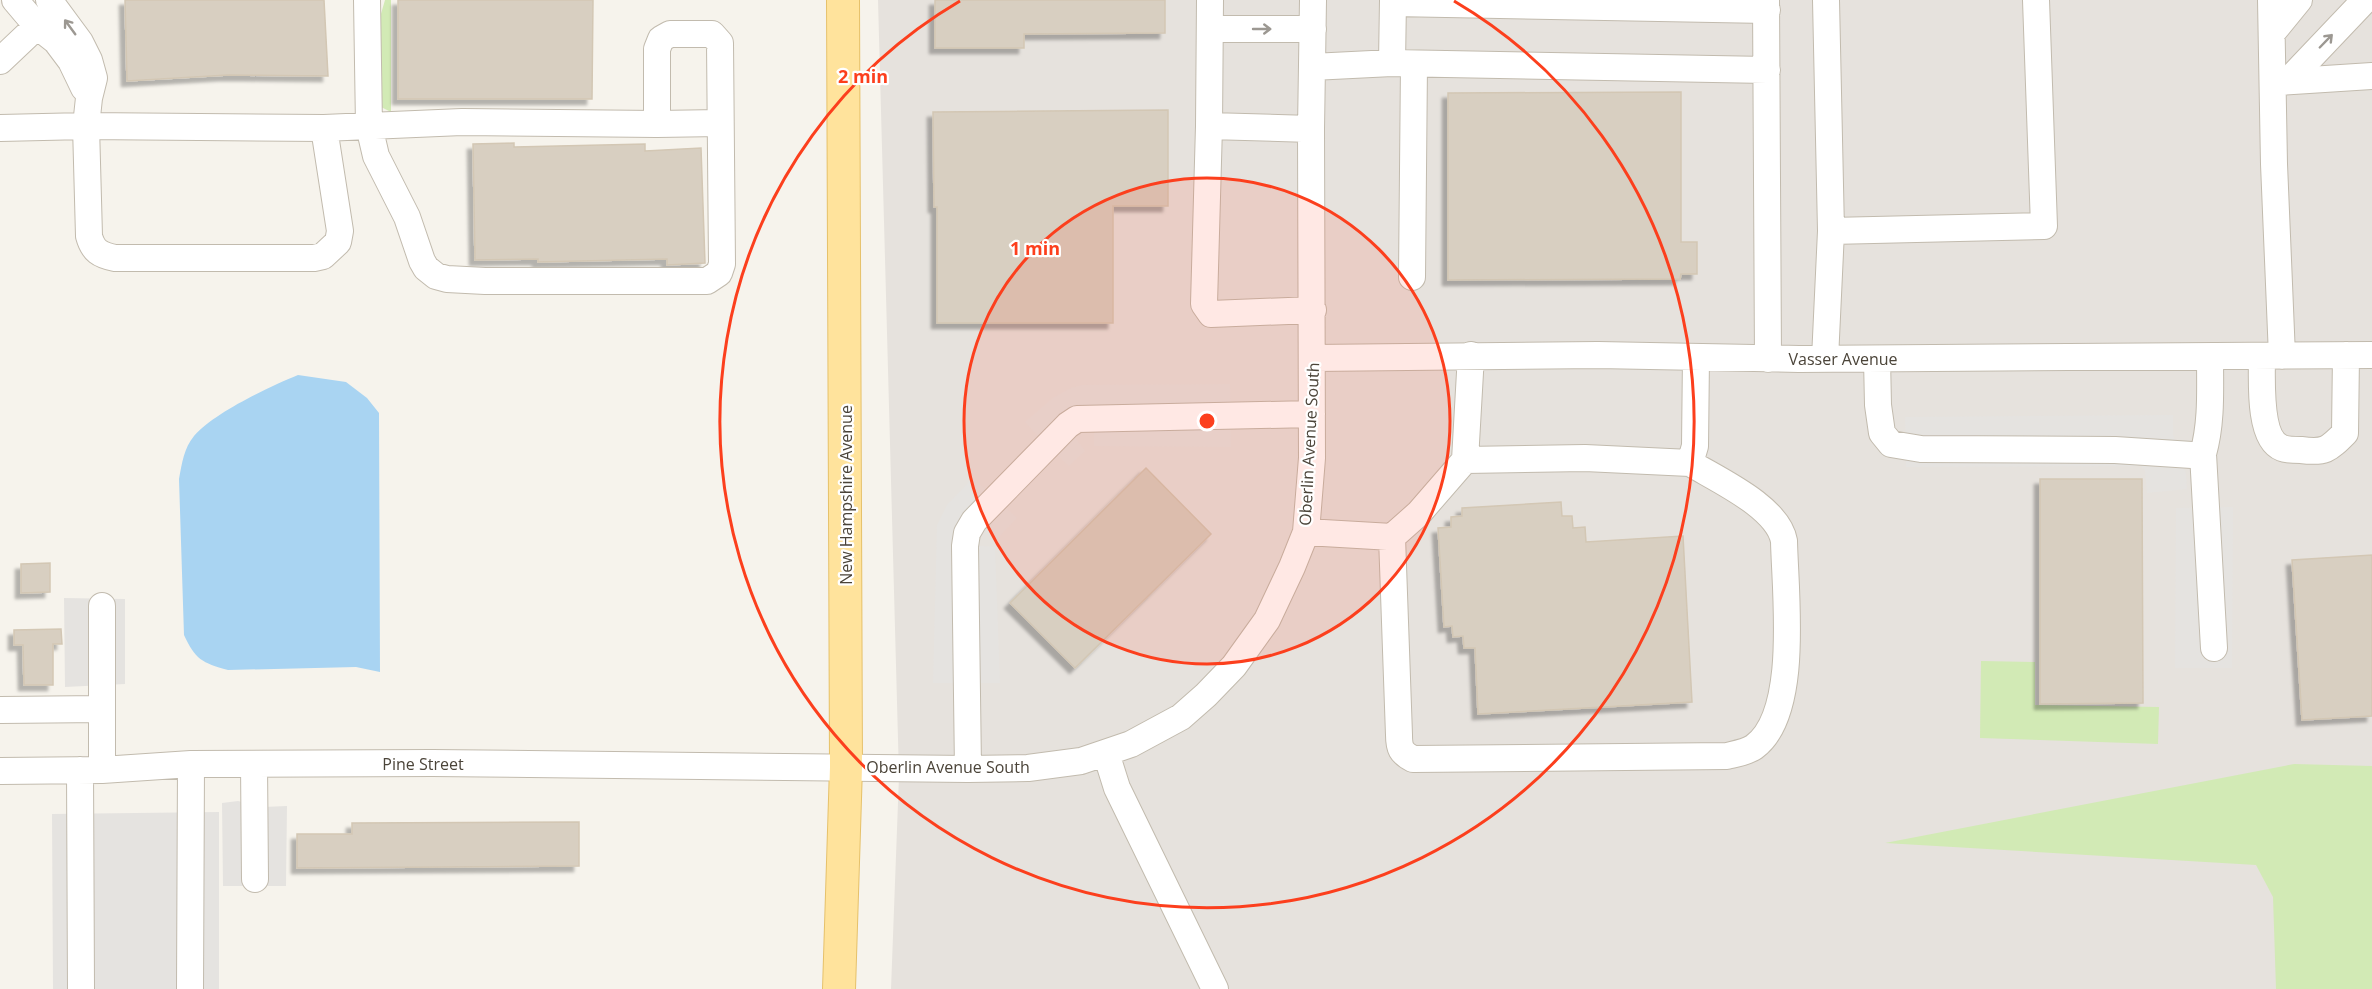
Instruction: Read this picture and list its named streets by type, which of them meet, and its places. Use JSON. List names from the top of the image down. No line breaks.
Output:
{"streets":{"main road":["New Hampshire Avenue"],"street":["Vasser Avenue","Oberlin Avenue South","Pine Street"]},"crossings":[["Vasser Avenue","Oberlin Avenue South"],["Oberlin Avenue South","New Hampshire Avenue"],["Oberlin Avenue South","Pine Street"],["New Hampshire Avenue","Pine Street"]],"rings":["2 min","1 min"]}
